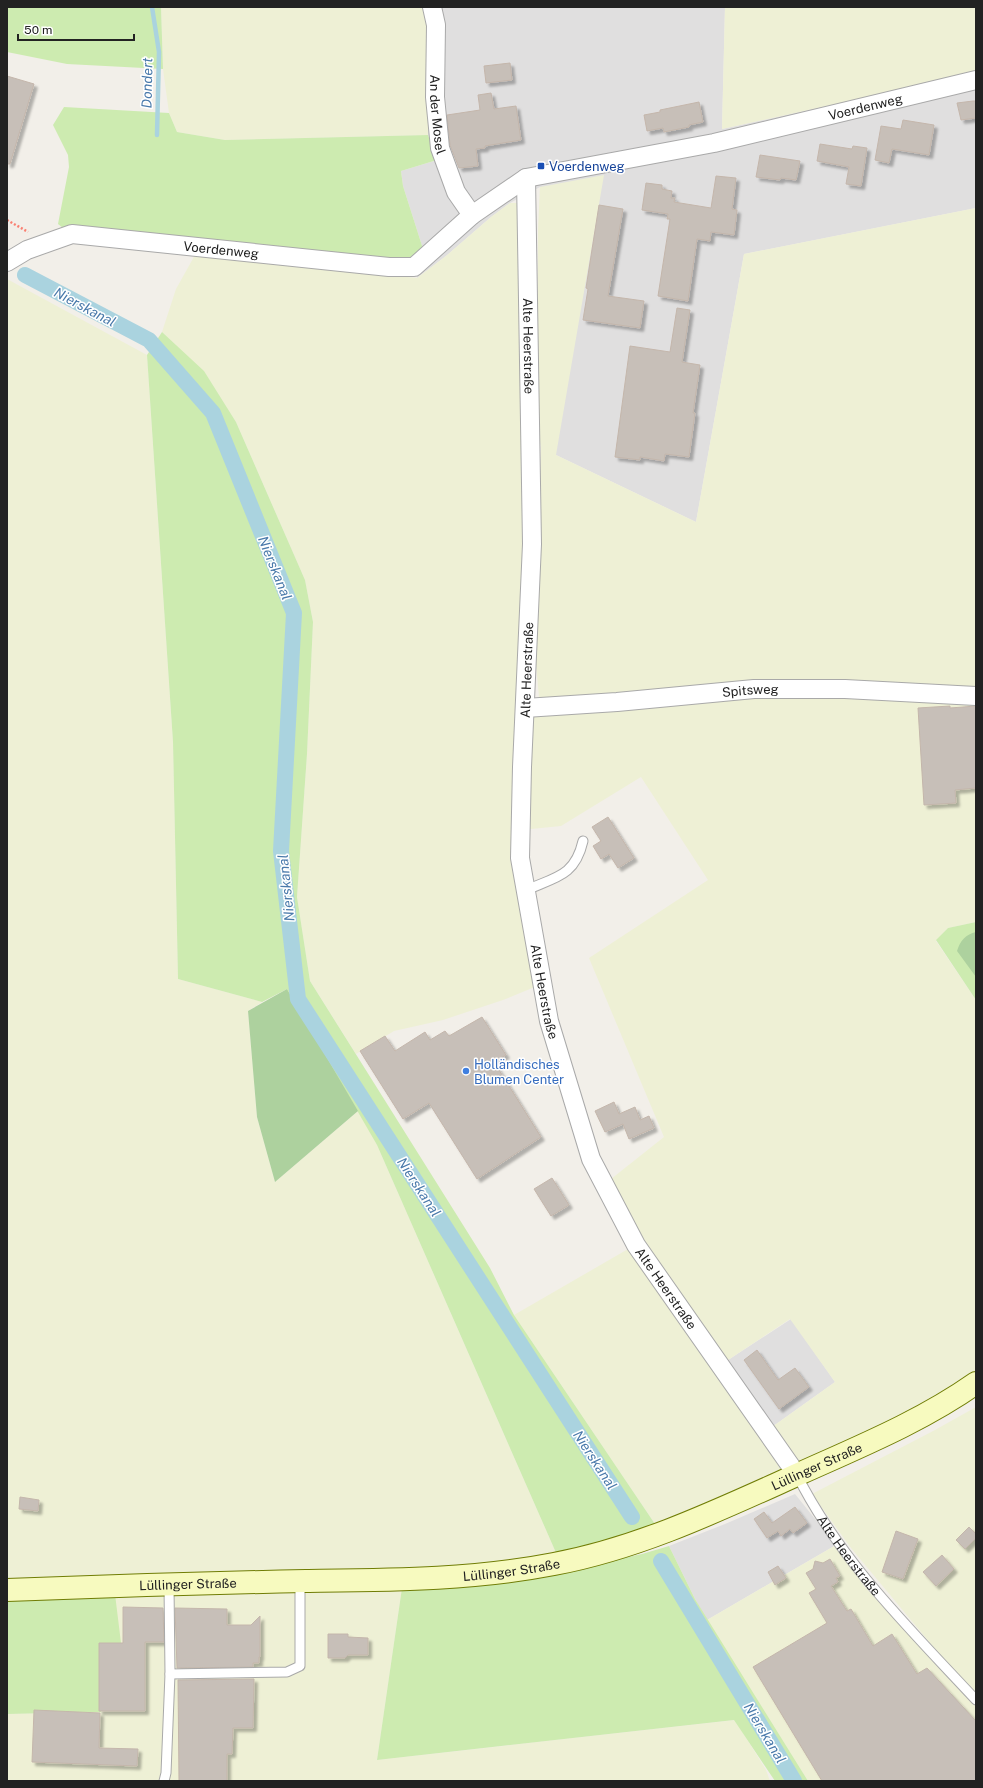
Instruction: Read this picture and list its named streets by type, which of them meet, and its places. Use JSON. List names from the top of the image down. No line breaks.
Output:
{"streets":{"street":["Voerdenweg","An der Mosel","Alte Heerstraße","Spitsweg","Lüllinger Straße"]},"crossings":[["Voerdenweg","An der Mosel"],["Voerdenweg","Alte Heerstraße"],["Alte Heerstraße","Spitsweg"],["Alte Heerstraße","Lüllinger Straße"]],"water":["Dondert","Nierskanal"],"places":{"transit":["Voerdenweg"],"other":["Holländisches Blumen Center"]},"scale_bar":"50 m"}
